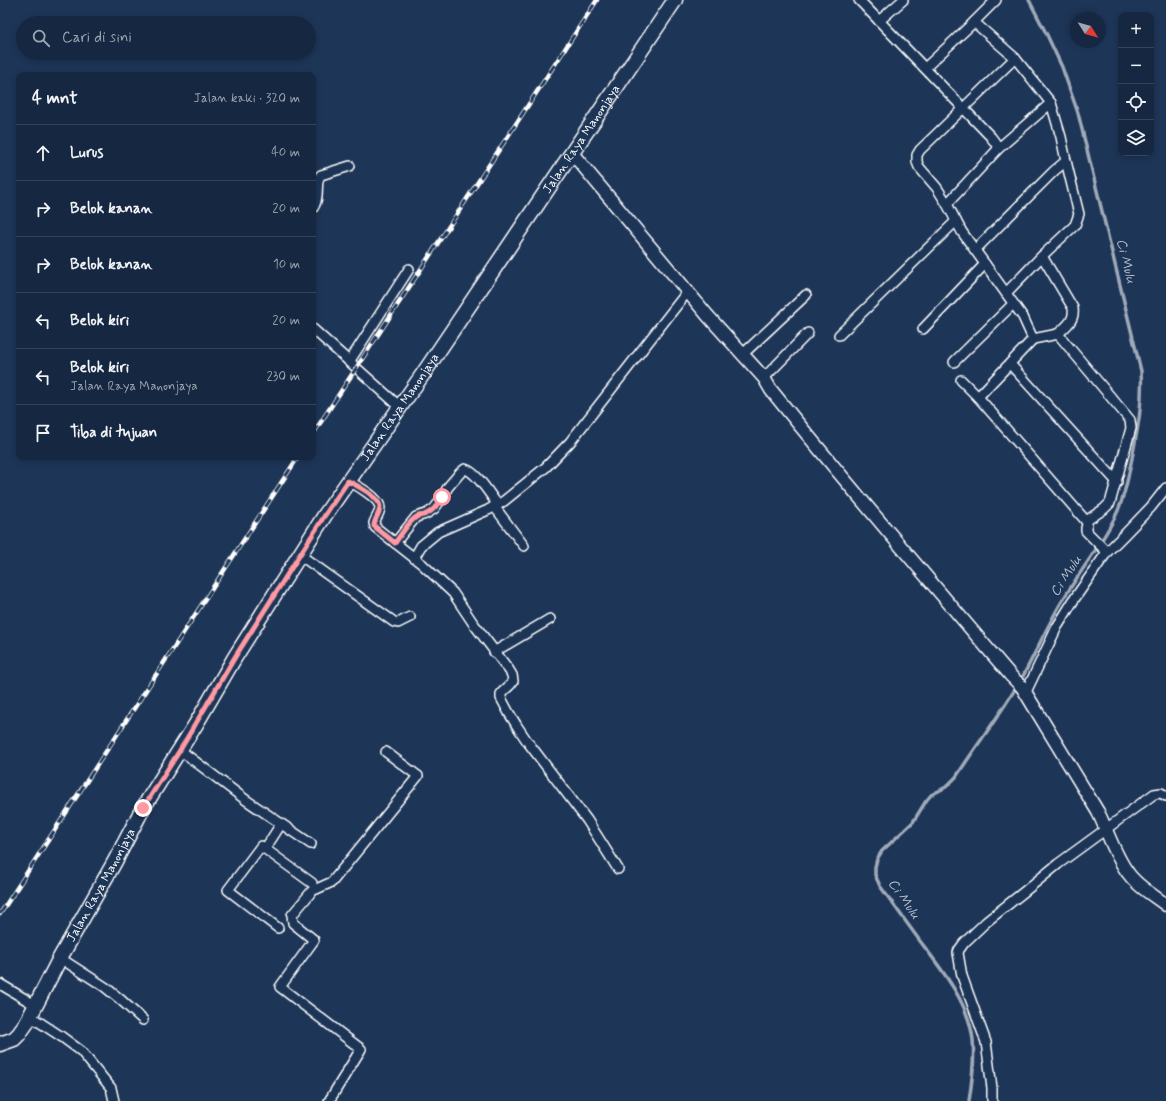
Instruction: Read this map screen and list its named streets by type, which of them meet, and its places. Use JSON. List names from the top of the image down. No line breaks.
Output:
{"streets":{"main road":["Jalan Raya Manonjaya"]},"water":["Ci Mulu"],"north":"bottom right","page":{"map_buttons":["+","−"],"search":"Cari di sini","heading":["4 mnt","Jalan kaki · 320 m"],"list":[["Lurus","40 m"],["Belok kanan","20 m"],["Belok kanan","10 m"],["Belok kiri","20 m"],["Belok kiri","Jalan Raya Manonjaya","230 m"],"Tiba di tujuan"]}}
